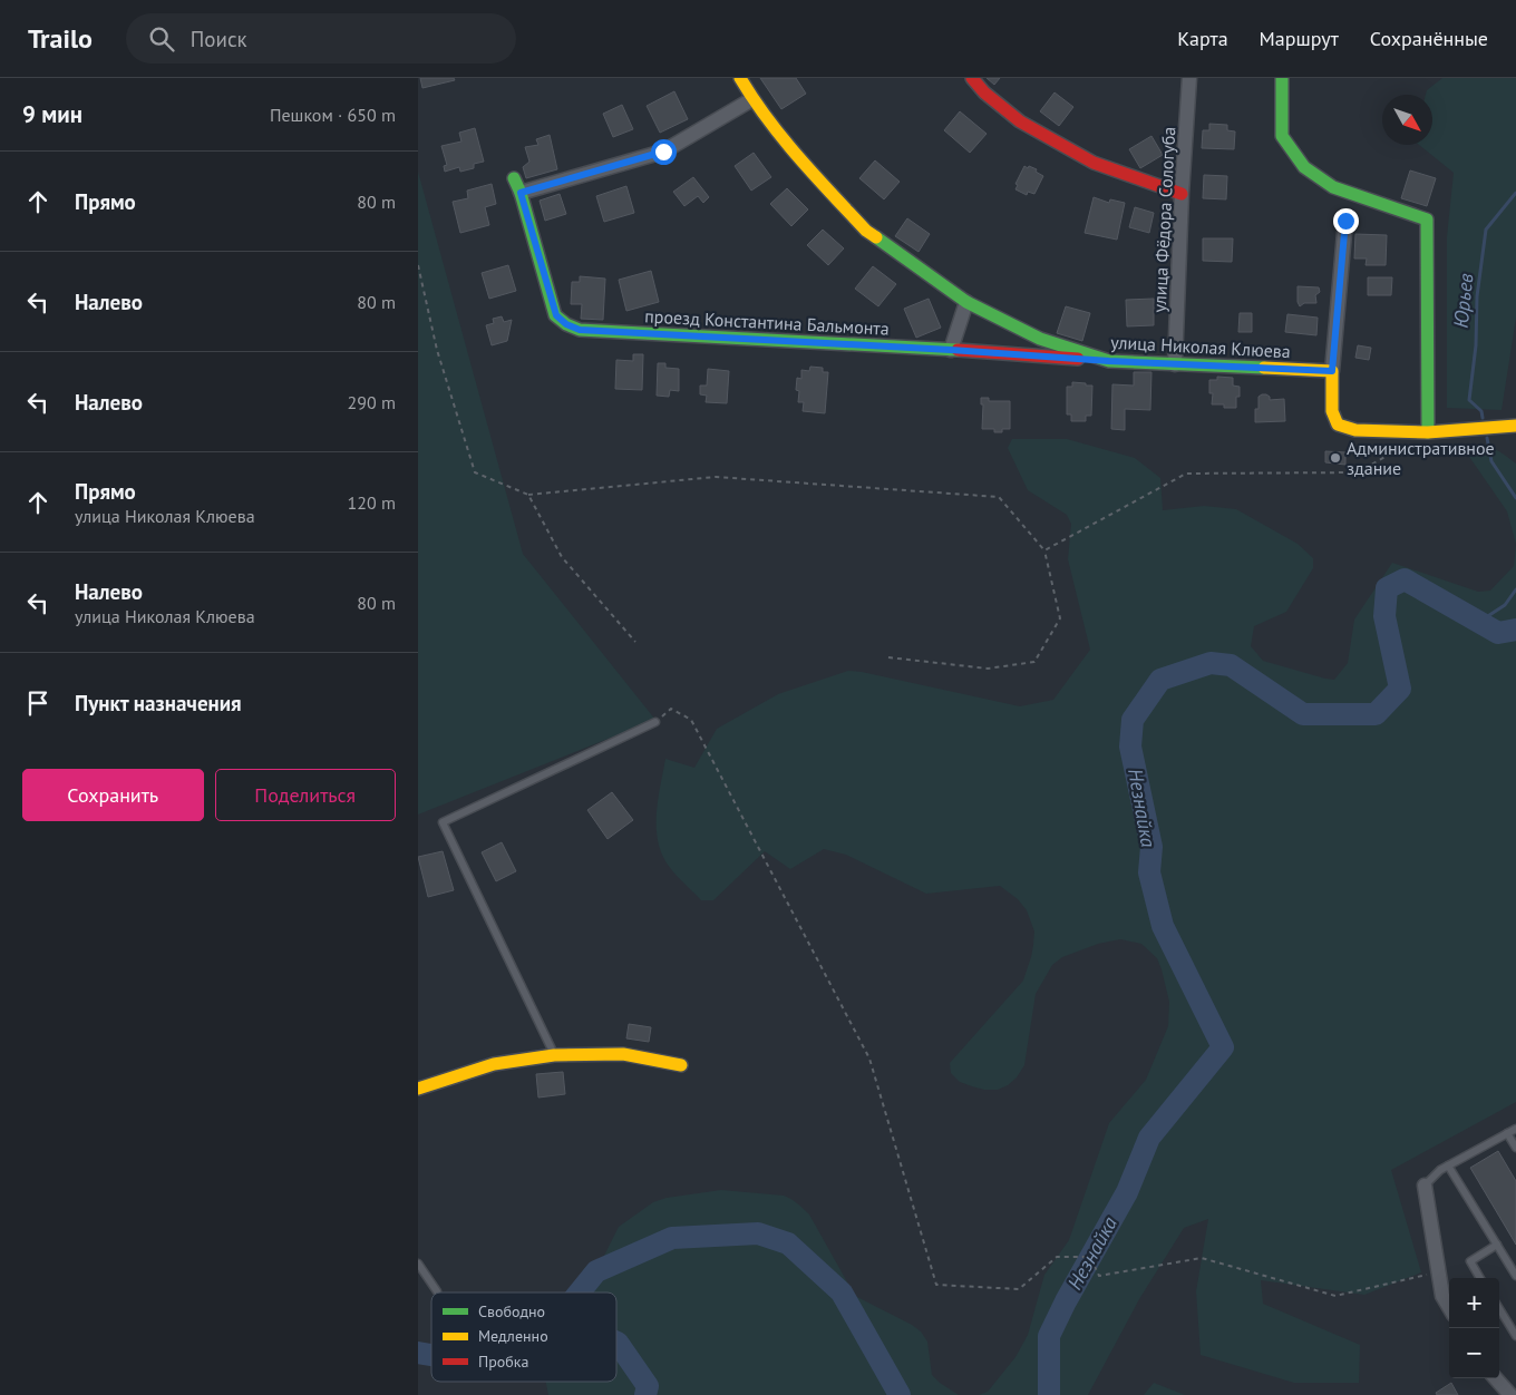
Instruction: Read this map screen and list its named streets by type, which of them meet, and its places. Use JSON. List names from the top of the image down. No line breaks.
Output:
{"streets":{"street":["улица Фёдора Сологуба","проезд Константина Бальмонта","улица Николая Клюева"]},"crossings":[["улица Фёдора Сологуба","улица Николая Клюева"],["проезд Константина Бальмонта","улица Николая Клюева"]],"water":["Юрьев","Незнайка"],"places":["Административное здание"],"legend":["Свободно","Медленно","Пробка"],"north":"bottom right","page":{"header":"Trailo","search":"Поиск","nav":["Карта","Маршрут","Сохранённые"],"heading":["9 мин","Пешком · 650 m"],"list":[["Прямо","80 m"],["Налево","80 m"],["Налево","290 m"],["Прямо","улица Николая Клюева","120 m"],["Налево","улица Николая Клюева","80 m"],"Пункт назначения"],"buttons":["Сохранить","Поделиться"],"map_buttons":["+","−"]}}
